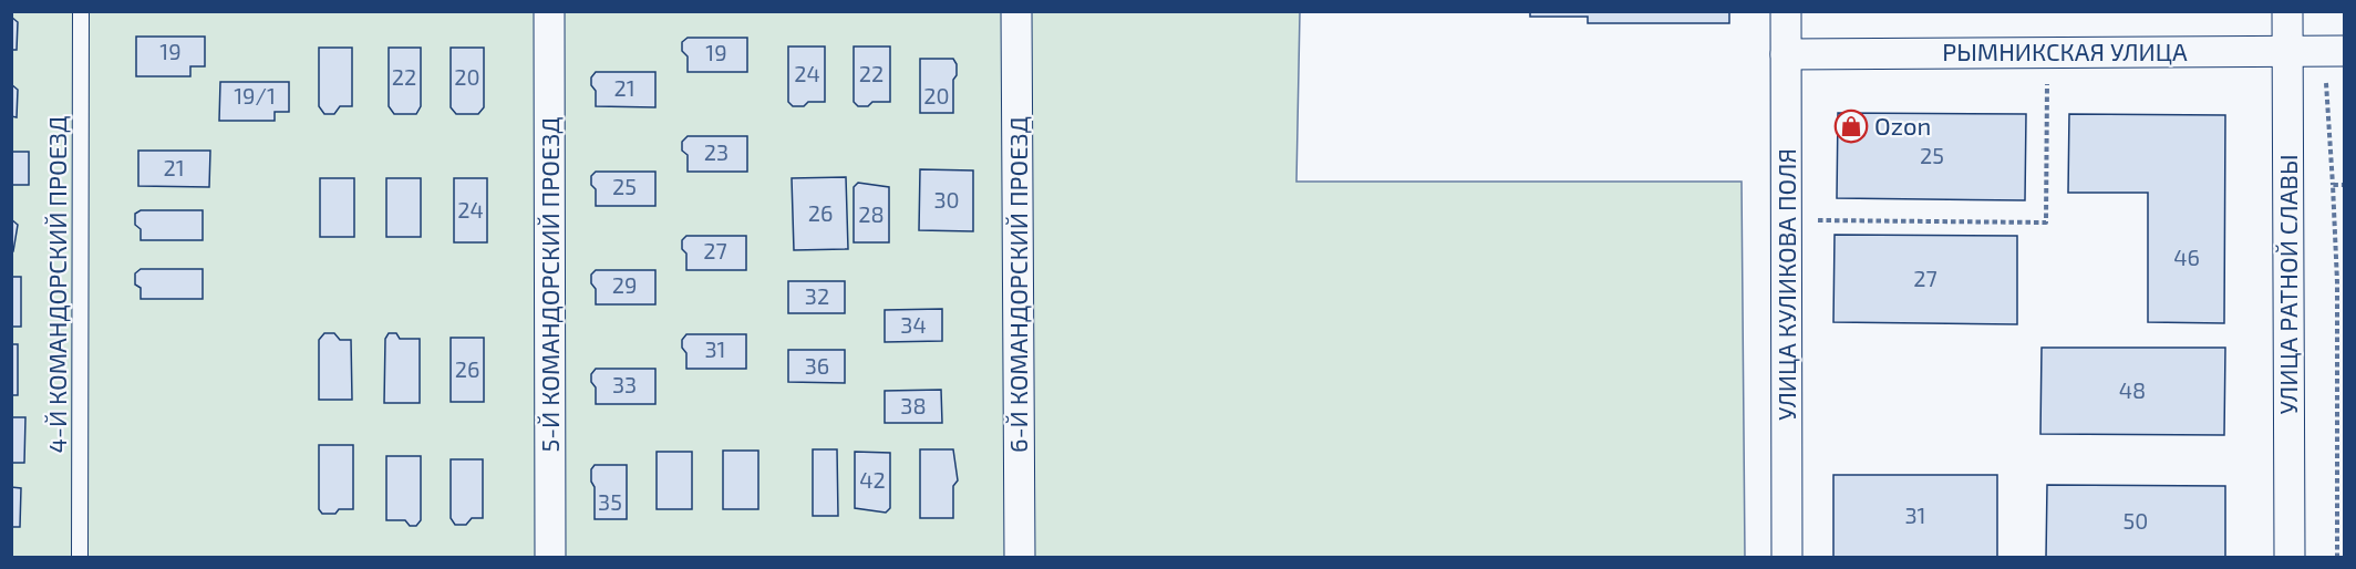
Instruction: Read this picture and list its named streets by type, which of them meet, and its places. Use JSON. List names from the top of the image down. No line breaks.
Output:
{"streets":{"street":["РЫМНИКСКАЯ УЛИЦА","5-Й КОМАНДОРСКИЙ ПРОЕЗД","6-Й КОМАНДОРСКИЙ ПРОЕЗД","УЛИЦА КУЛИКОВА ПОЛЯ","УЛИЦА РАТНОЙ СЛАВЫ"],"lane":["4-Й КОМАНДОРСКИЙ ПРОЕЗД"]},"crossings":[["РЫМНИКСКАЯ УЛИЦА","УЛИЦА КУЛИКОВА ПОЛЯ"],["РЫМНИКСКАЯ УЛИЦА","УЛИЦА РАТНОЙ СЛАВЫ"]],"places":{"shop":["Ozon"]},"house_numbers":["19","19","24","22","22","20","21","19/1","20","23","25","21","25","30","24","26","28","27","46","27","29","32","34","31","36","26","33","48","38","42","35","31","50"]}
